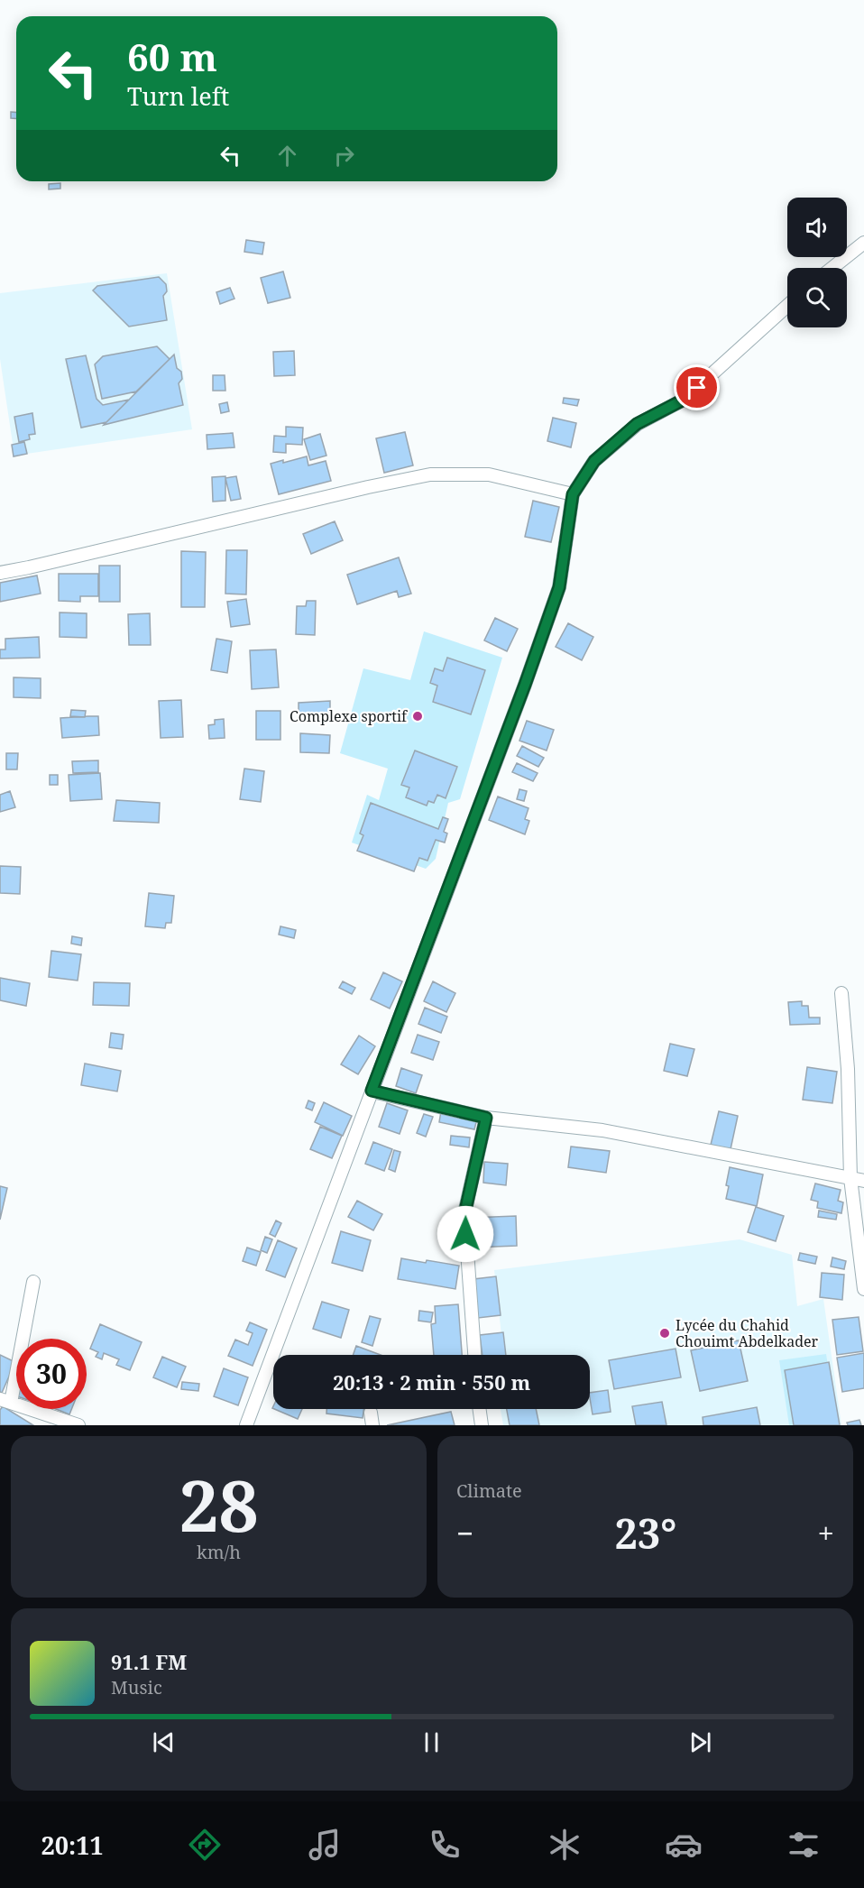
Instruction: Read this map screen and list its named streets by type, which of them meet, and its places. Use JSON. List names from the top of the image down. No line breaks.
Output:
{"places":["Complexe sportif","Lycée du Chahid Chouimt Abdelkader"],"page":{"turn":["60 m","Turn left"],"limit":"30","trip":"20:13 · 2 min · 550 m","tile":[["28","km/h"],"Climate"],"heat":["−","23°","+"],"song":["91.1 FM","Music"],"tabs":"20:11"}}
